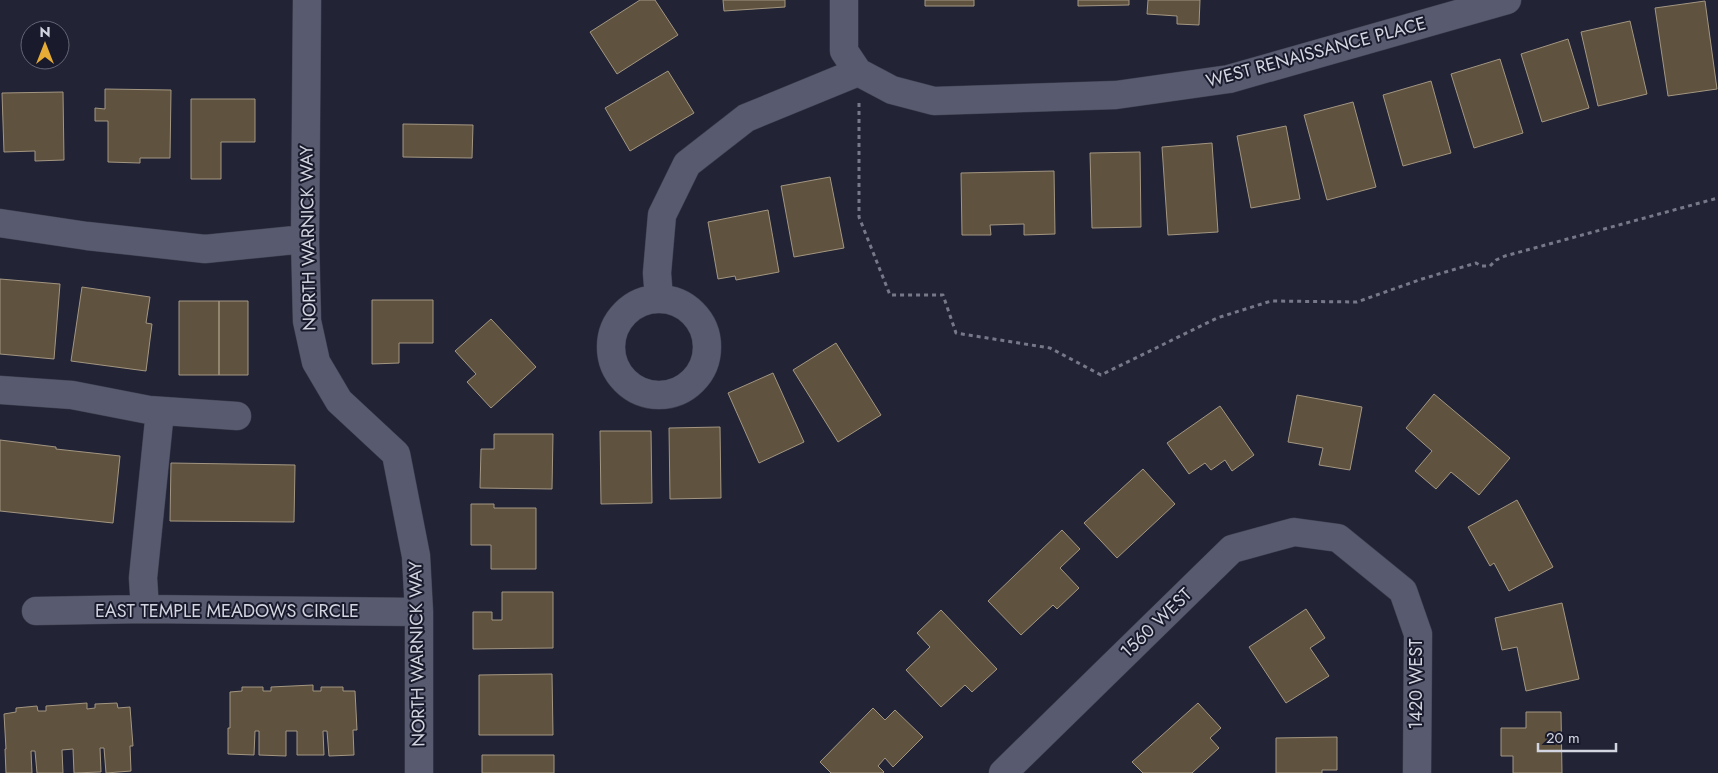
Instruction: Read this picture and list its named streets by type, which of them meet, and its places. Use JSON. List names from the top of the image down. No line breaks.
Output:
{"streets":{"street":["WEST RENAISSANCE PLACE","NORTH WARNICK WAY","EAST TEMPLE MEADOWS CIRCLE","1560 WEST","1420 WEST"]},"crossings":[["NORTH WARNICK WAY","EAST TEMPLE MEADOWS CIRCLE"],["1560 WEST","1420 WEST"]],"scale_bar":"20 m","north":"top"}
